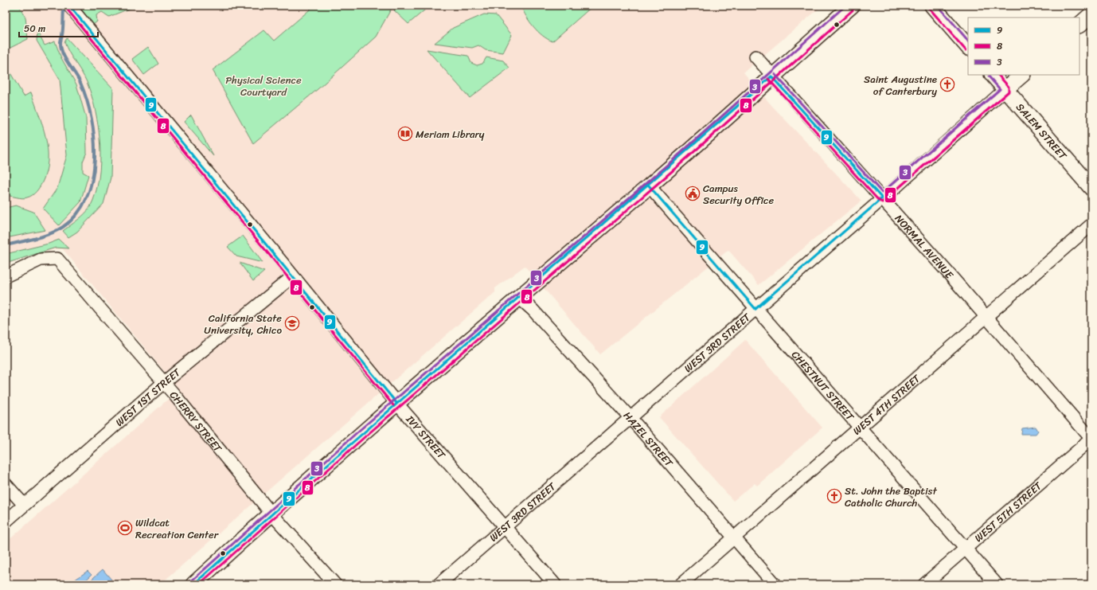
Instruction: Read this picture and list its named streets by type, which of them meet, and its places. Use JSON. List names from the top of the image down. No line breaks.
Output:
{"streets":{"street":["SALEM STREET","NORMAL AVENUE","WEST 3RD STREET","CHESTNUT STREET","WEST 1ST STREET","WEST 4TH STREET","CHERRY STREET","IVY STREET","HAZEL STREET","WEST 5TH STREET"]},"crossings":[["SALEM STREET","WEST 3RD STREET"],["NORMAL AVENUE","WEST 3RD STREET"],["NORMAL AVENUE","WEST 4TH STREET"],["NORMAL AVENUE","WEST 5TH STREET"],["WEST 3RD STREET","CHESTNUT STREET"],["WEST 3RD STREET","IVY STREET"],["WEST 3RD STREET","HAZEL STREET"],["CHESTNUT STREET","WEST 4TH STREET"],["CHESTNUT STREET","WEST 5TH STREET"],["WEST 1ST STREET","CHERRY STREET"],["WEST 1ST STREET","IVY STREET"],["WEST 4TH STREET","HAZEL STREET"]],"parks":["Physical Science Courtyard"],"places":{"church":["Saint Augustine of Canterbury","St. John the Baptist Catholic Church"],"library":["Meriam Library"],"public building":["Campus Security Office"],"school or university":["California State University, Chico"],"sports":["Wildcat Recreation Center"]},"lines":["transit line 9","transit line 3","transit line 8"],"legend":["9","8","3"],"scale_bar":"50 m"}
